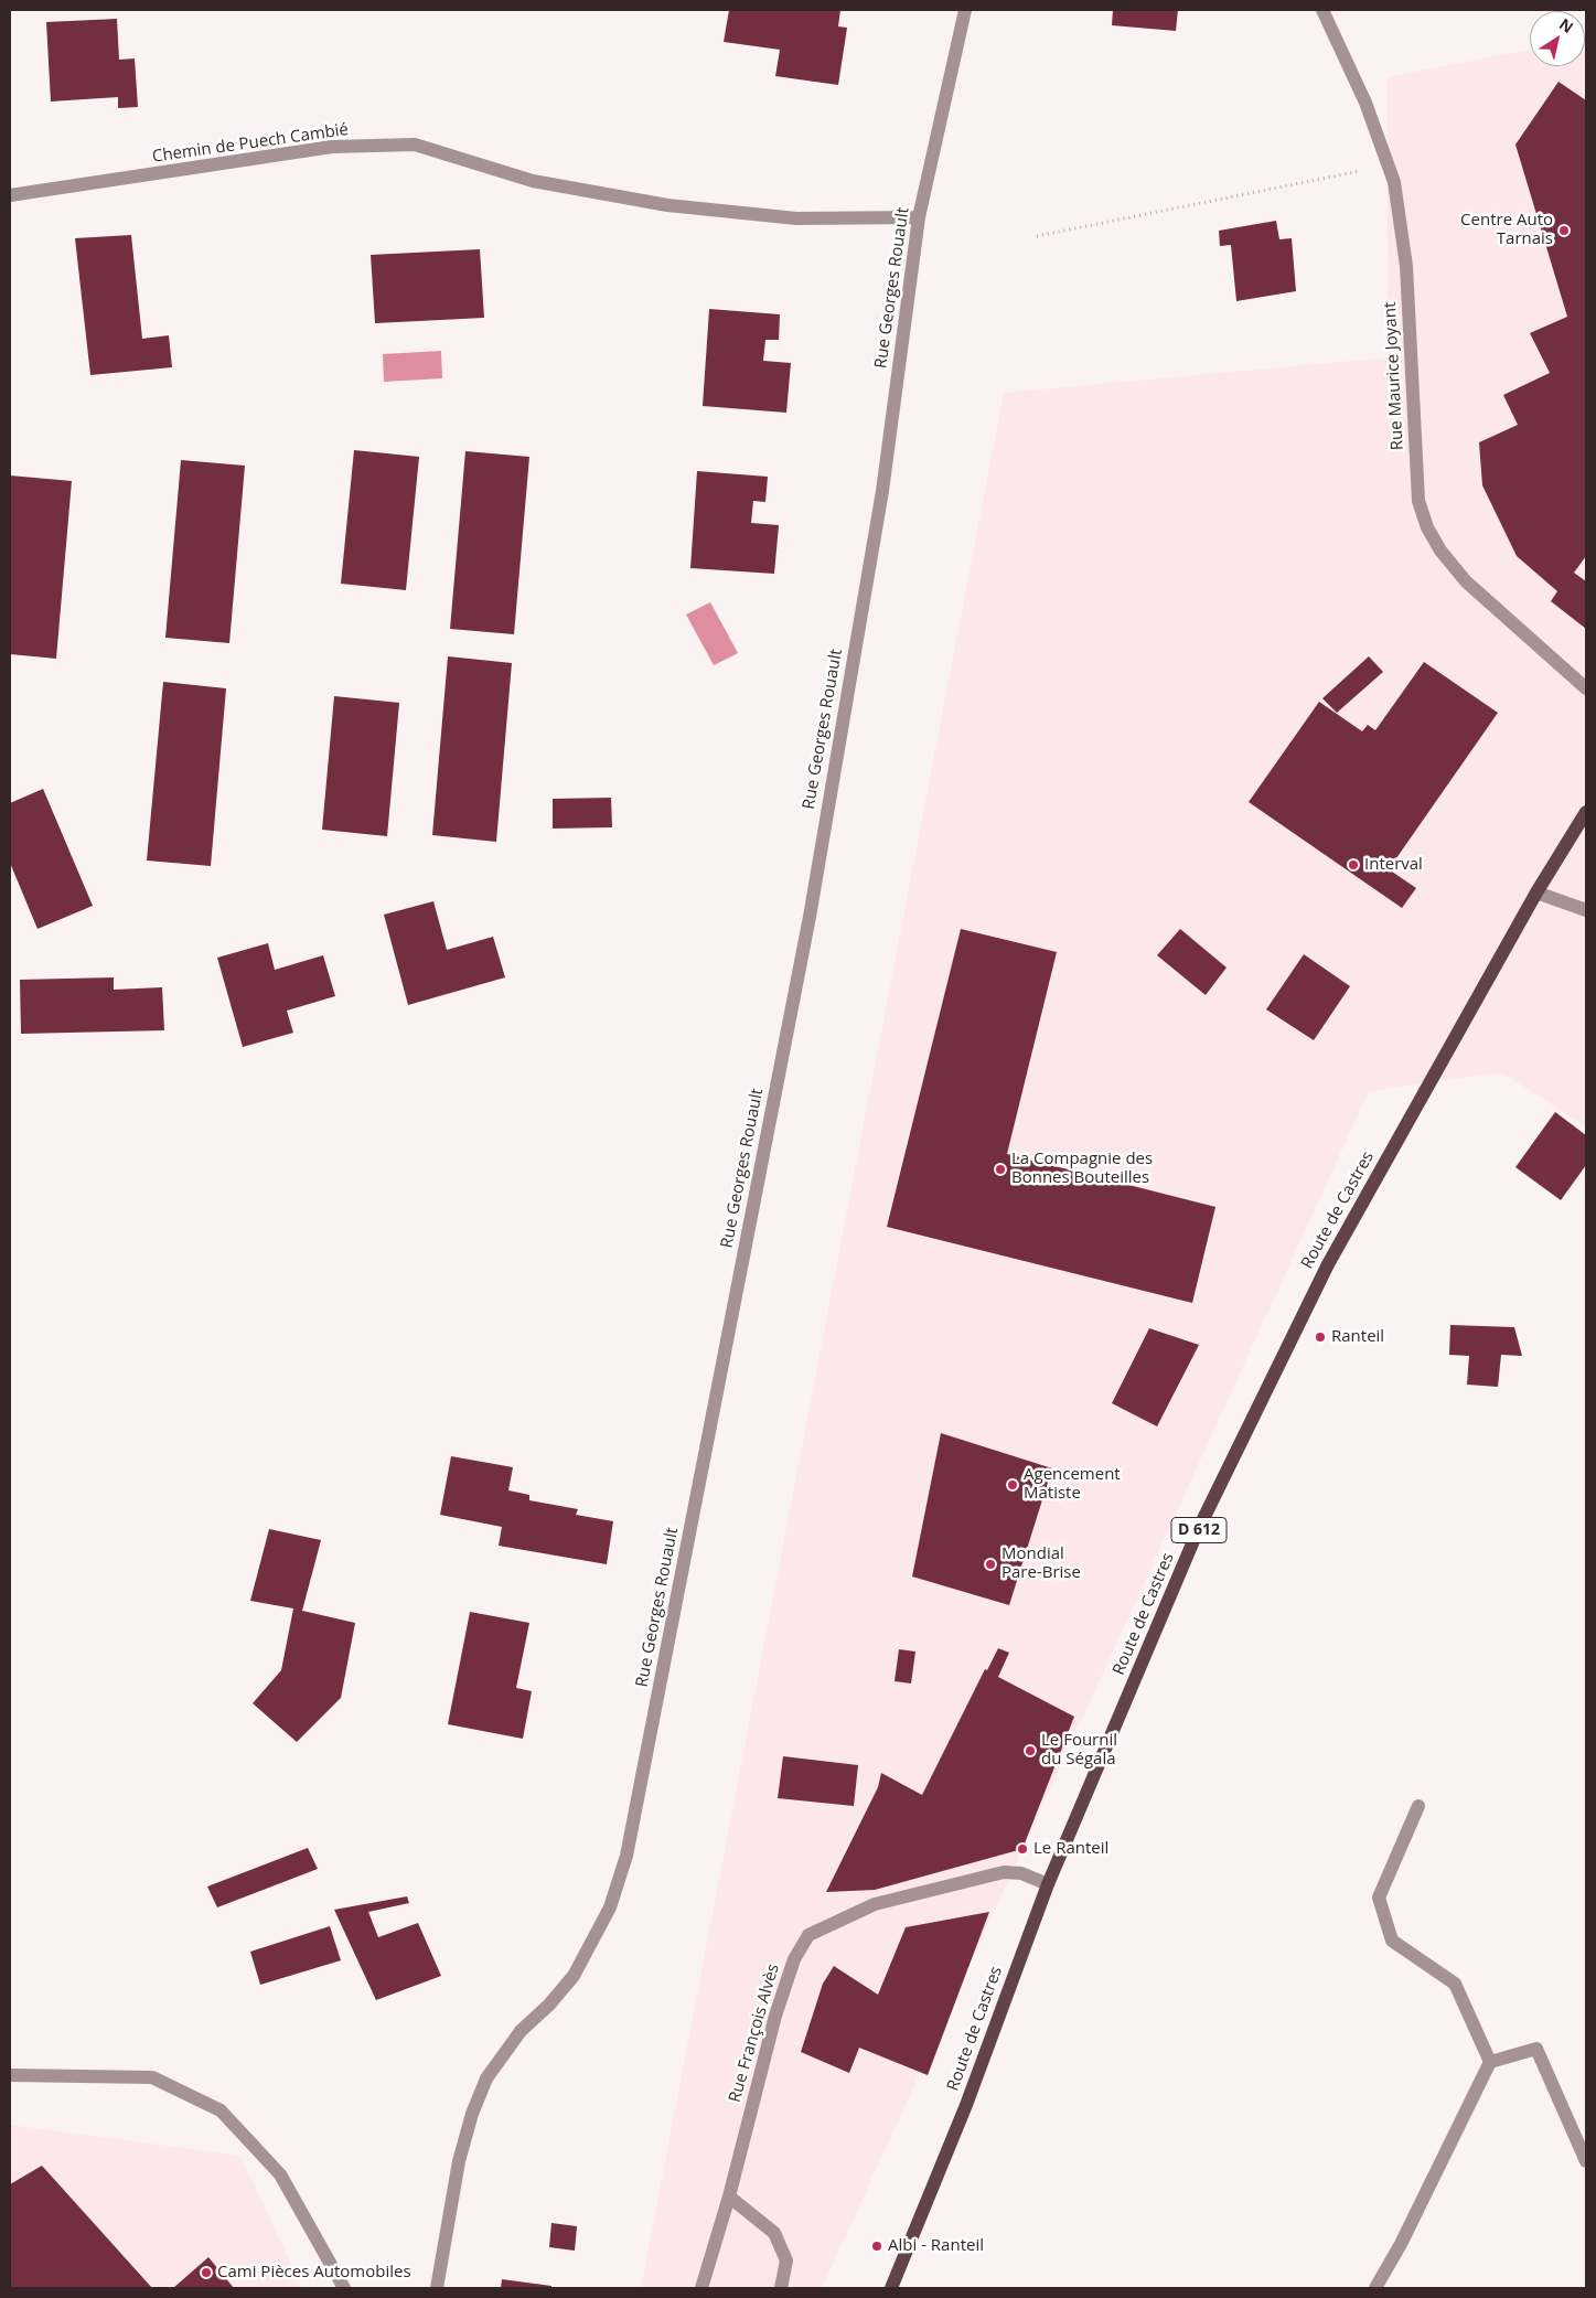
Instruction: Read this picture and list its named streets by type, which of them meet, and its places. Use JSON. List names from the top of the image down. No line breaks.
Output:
{"streets":{"main road":["Route de Castres","D 612"],"street":["Chemin de Puech Cambié","Rue Georges Rouault","Rue Maurice Joyant","Rue François Alvès"]},"crossings":[["Chemin de Puech Cambié","Rue Georges Rouault"],["Route de Castres","Rue François Alvès"]],"places":["Centre Auto Tarnais","Interval","La Compagnie des Bonnes Bouteilles","Ranteil","Agencement Matiste","Mondial Pare-Brise","Le Fournil du Ségala","Le Ranteil","Albi - Ranteil","Cami Pièces Automobiles"],"north":"top right"}
